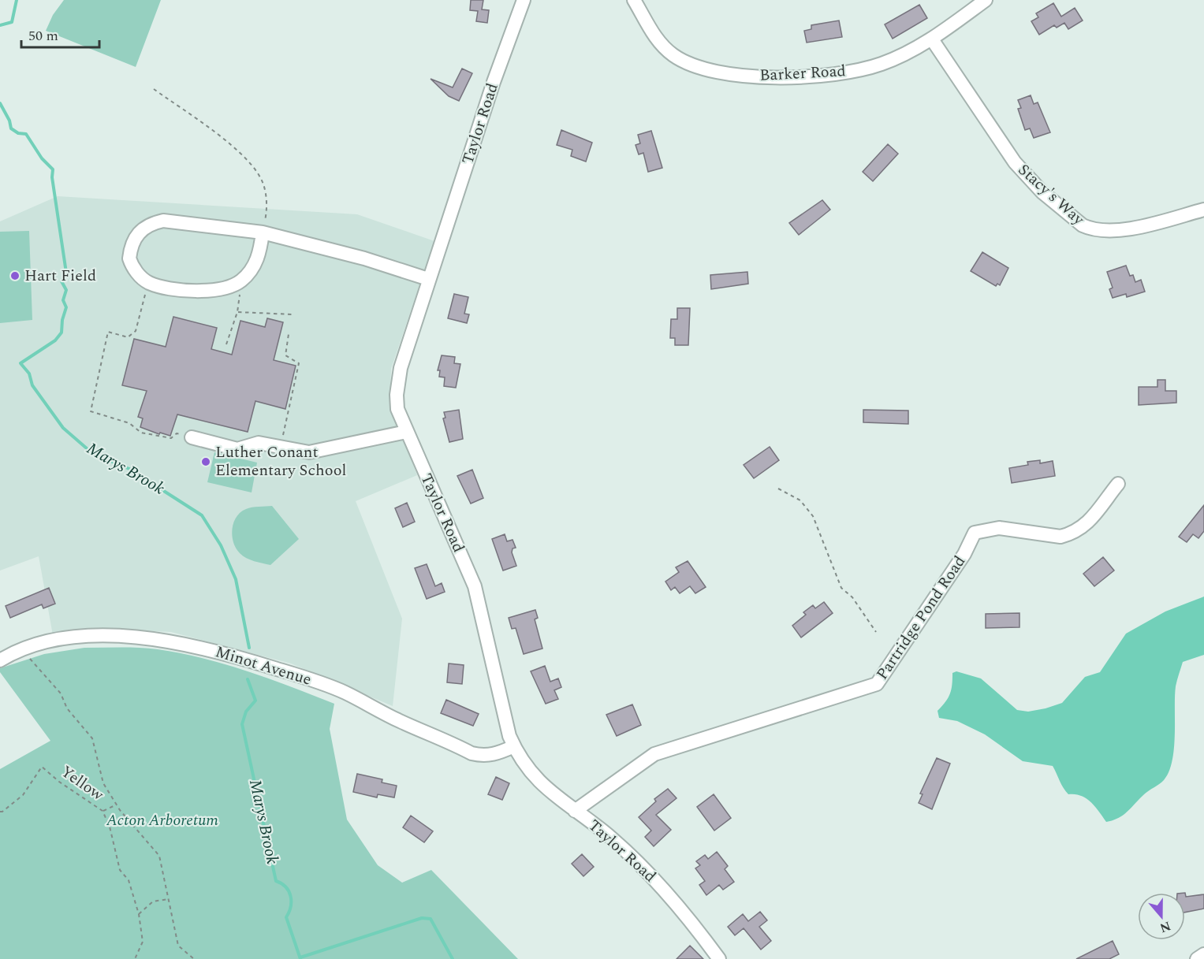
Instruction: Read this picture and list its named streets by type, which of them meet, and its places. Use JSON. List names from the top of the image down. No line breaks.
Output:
{"streets":{"street":["Barker Road","Taylor Road","Stacy's Way","Partridge Pond Road","Minot Avenue"],"path":["Yellow"]},"crossings":[["Barker Road","Stacy's Way"],["Taylor Road","Partridge Pond Road"],["Taylor Road","Minot Avenue"]],"water":["Marys Brook"],"parks":["Acton Arboretum"],"places":["Hart Field","Luther Conant Elementary School"],"scale_bar":"50 m","north":"bottom"}
